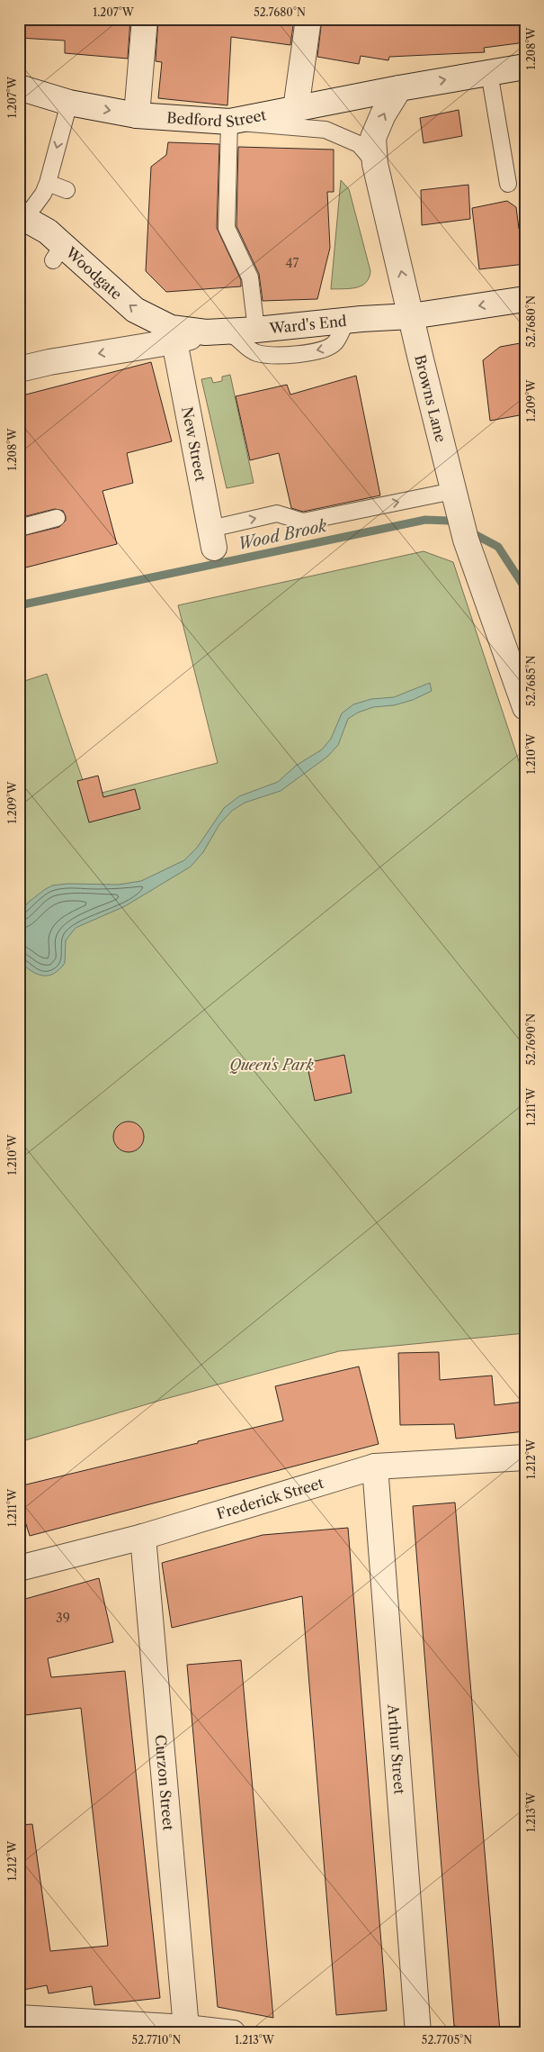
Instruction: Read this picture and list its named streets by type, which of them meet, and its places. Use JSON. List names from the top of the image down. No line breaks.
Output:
{"streets":{"street":["Bedford Street","Woodgate","Ward's End","Browns Lane","New Street","Frederick Street","Arthur Street","Curzon Street"]},"crossings":[["Bedford Street","Browns Lane"],["Woodgate","Ward's End"],["Woodgate","New Street"],["Ward's End","Browns Lane"],["Ward's End","New Street"],["Frederick Street","Arthur Street"],["Frederick Street","Curzon Street"]],"one_way":["Woodgate","Ward's End"],"water":["Wood Brook"],"parks":["Queen's Park"],"house_numbers":["47","39"],"coordinates":["1.207°W","52.7680°N","1.208°W","1.209°W","52.7685°N","1.210°W","52.7690°N","1.211°W","1.212°W","1.213°W","52.7710°N","52.7705°N"]}
